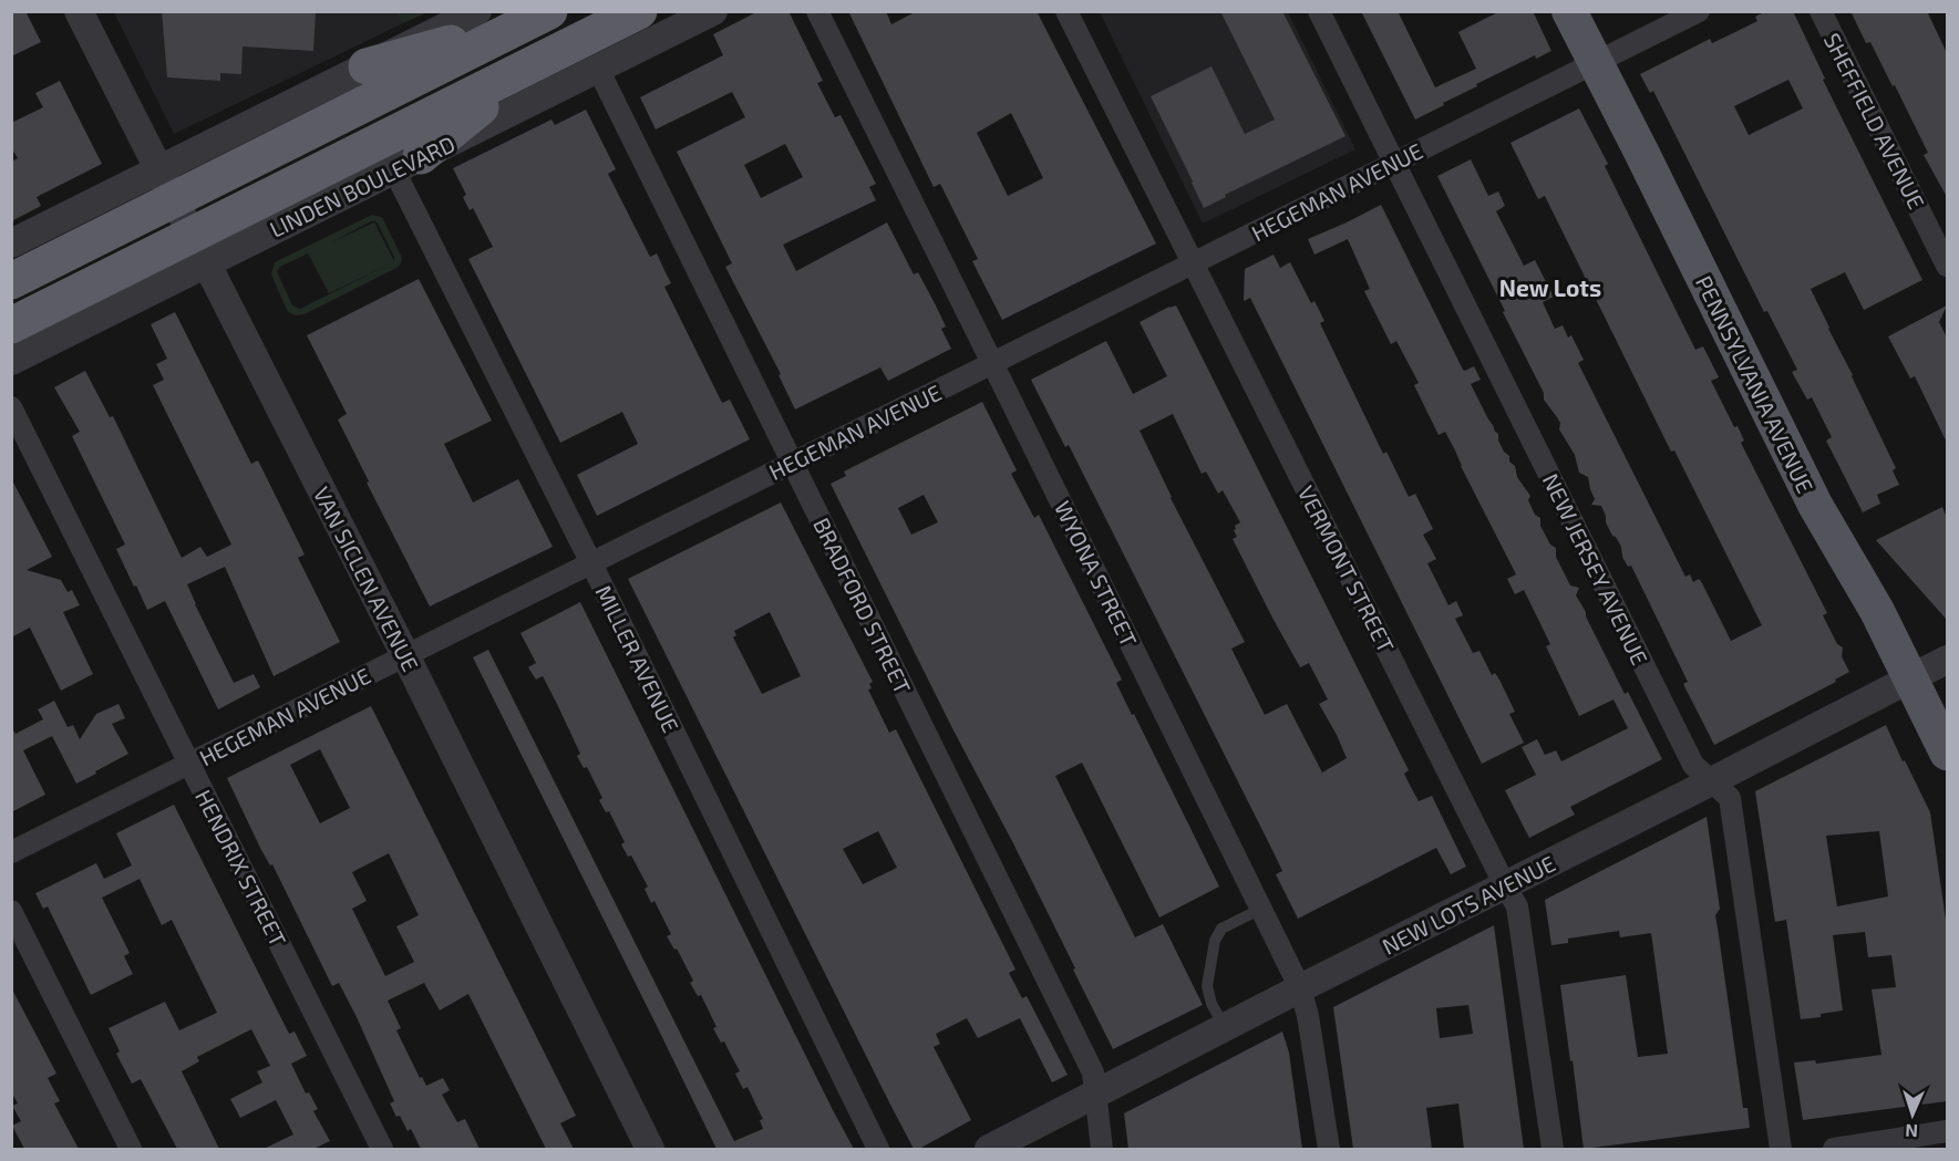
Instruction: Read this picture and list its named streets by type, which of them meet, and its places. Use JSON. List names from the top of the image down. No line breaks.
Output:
{"streets":{"highway":["LINDEN BOULEVARD"],"main road":["PENNSYLVANIA AVENUE"],"street":["SHEFFIELD AVENUE","HEGEMAN AVENUE","VERMONT STREET","NEW JERSEY AVENUE","WYONA STREET","VAN SICLEN AVENUE","BRADFORD STREET","MILLER AVENUE","HENDRIX STREET","NEW LOTS AVENUE"]},"crossings":[["LINDEN BOULEVARD","VAN SICLEN AVENUE"],["LINDEN BOULEVARD","BRADFORD STREET"],["LINDEN BOULEVARD","MILLER AVENUE"],["HEGEMAN AVENUE","PENNSYLVANIA AVENUE"],["HEGEMAN AVENUE","VERMONT STREET"],["HEGEMAN AVENUE","NEW JERSEY AVENUE"],["HEGEMAN AVENUE","WYONA STREET"],["HEGEMAN AVENUE","VAN SICLEN AVENUE"],["HEGEMAN AVENUE","BRADFORD STREET"],["HEGEMAN AVENUE","MILLER AVENUE"],["HEGEMAN AVENUE","HENDRIX STREET"],["PENNSYLVANIA AVENUE","NEW LOTS AVENUE"],["VERMONT STREET","NEW LOTS AVENUE"],["NEW JERSEY AVENUE","NEW LOTS AVENUE"],["WYONA STREET","NEW LOTS AVENUE"],["BRADFORD STREET","NEW LOTS AVENUE"]],"districts":["New Lots"],"north":"bottom"}
